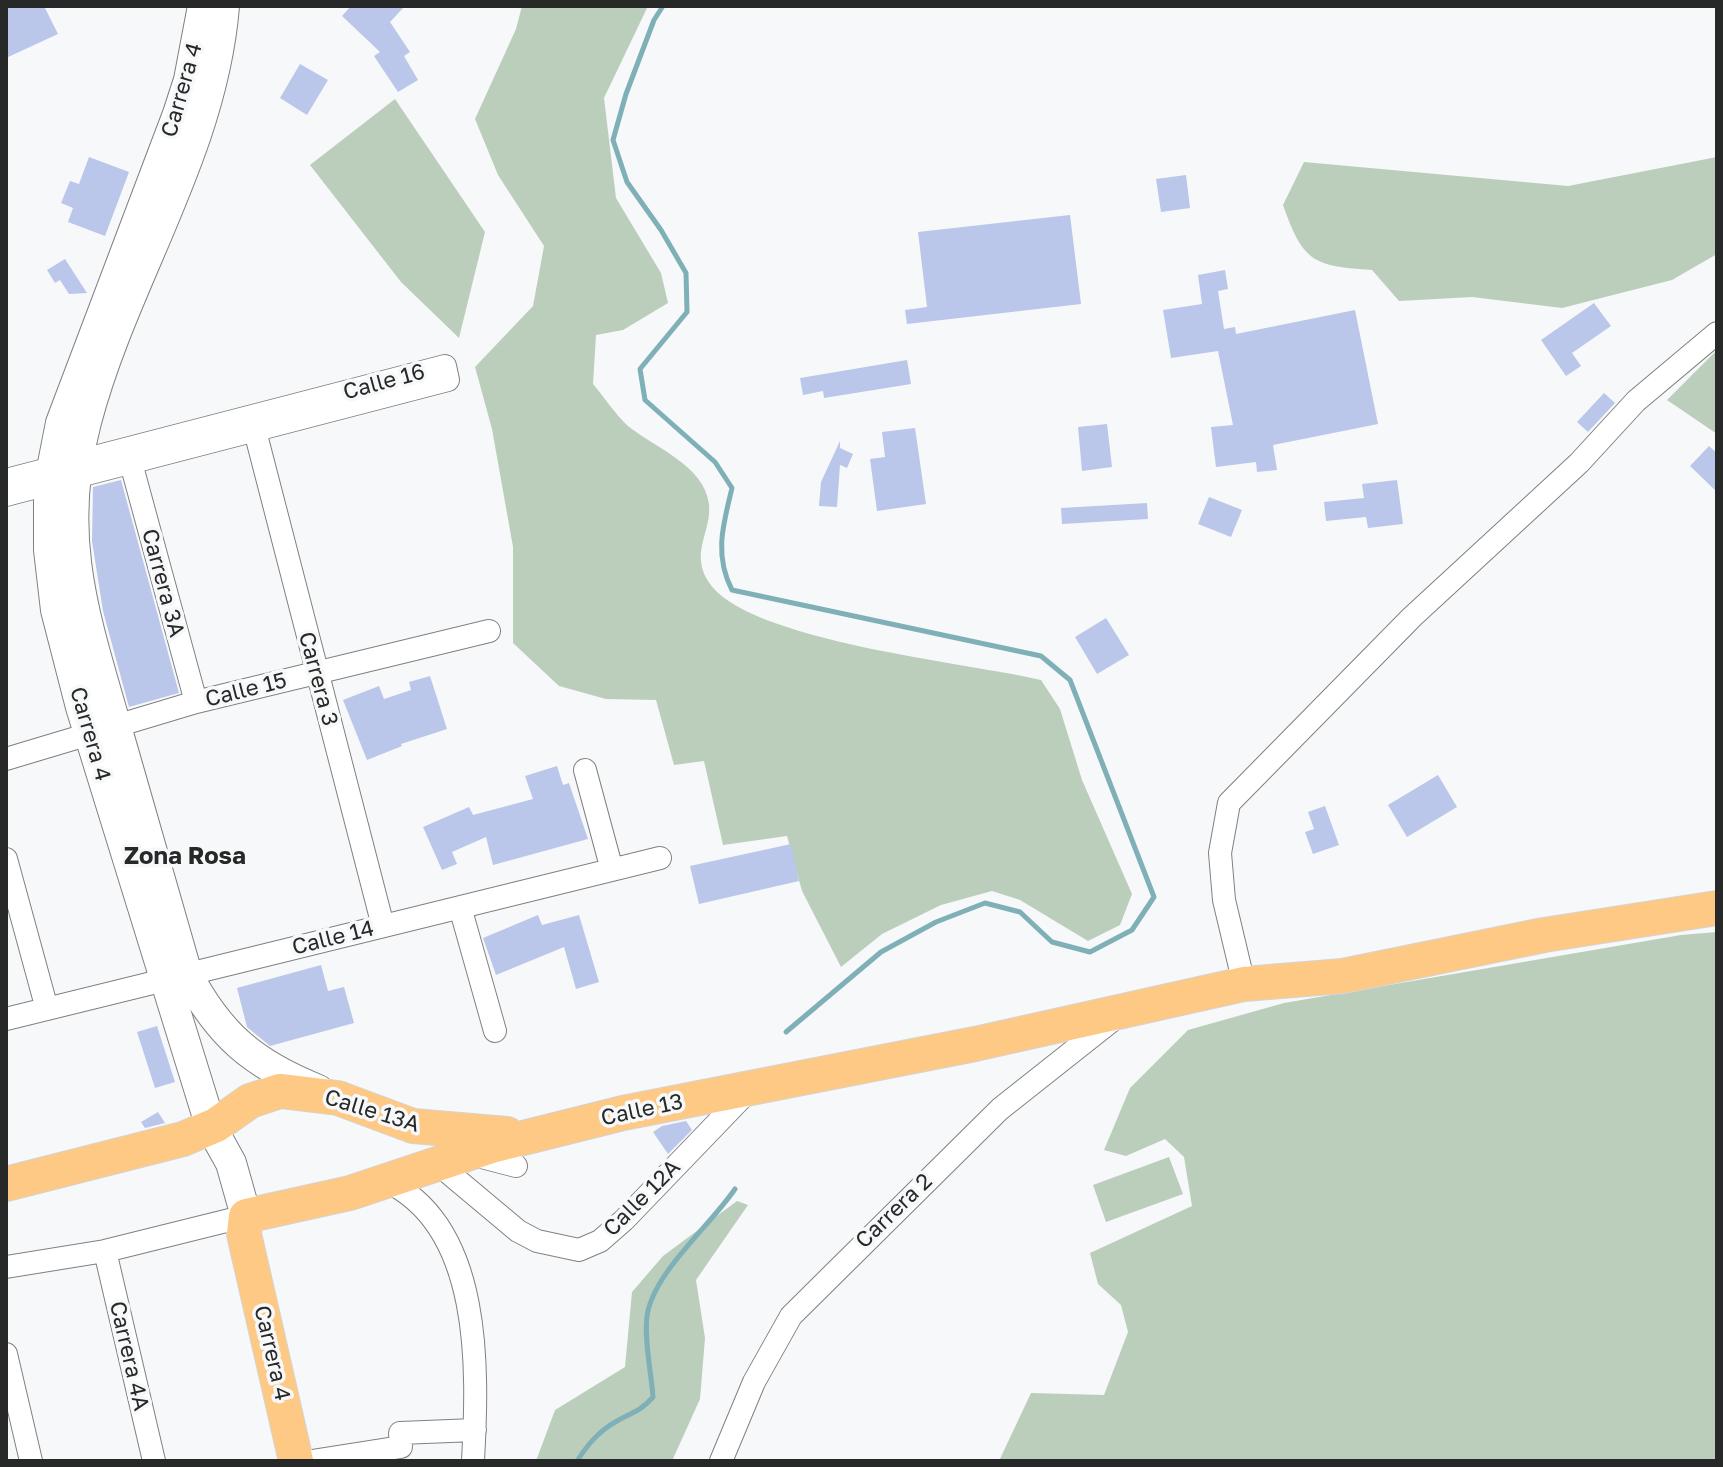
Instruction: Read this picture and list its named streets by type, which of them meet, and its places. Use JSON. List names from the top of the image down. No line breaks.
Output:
{"streets":{"main road":["Carrera 4","Calle 13","Calle 13A"],"street":["Calle 16","Carrera 3A","Carrera 3","Calle 15","Calle 14","Calle 12A","Carrera 2","Carrera 4A"]},"crossings":[["Carrera 4","Calle 16"],["Carrera 4","Calle 15"],["Carrera 4","Calle 14"],["Carrera 4","Calle 13"],["Carrera 4","Calle 13A"],["Calle 16","Carrera 3A"],["Calle 16","Carrera 3"],["Carrera 3A","Calle 15"],["Carrera 3","Calle 15"],["Carrera 3","Calle 14"],["Calle 13","Calle 13A"],["Calle 13","Calle 12A"],["Calle 13","Carrera 2"],["Calle 13","Carrera 4A"]],"districts":["Zona Rosa"]}
